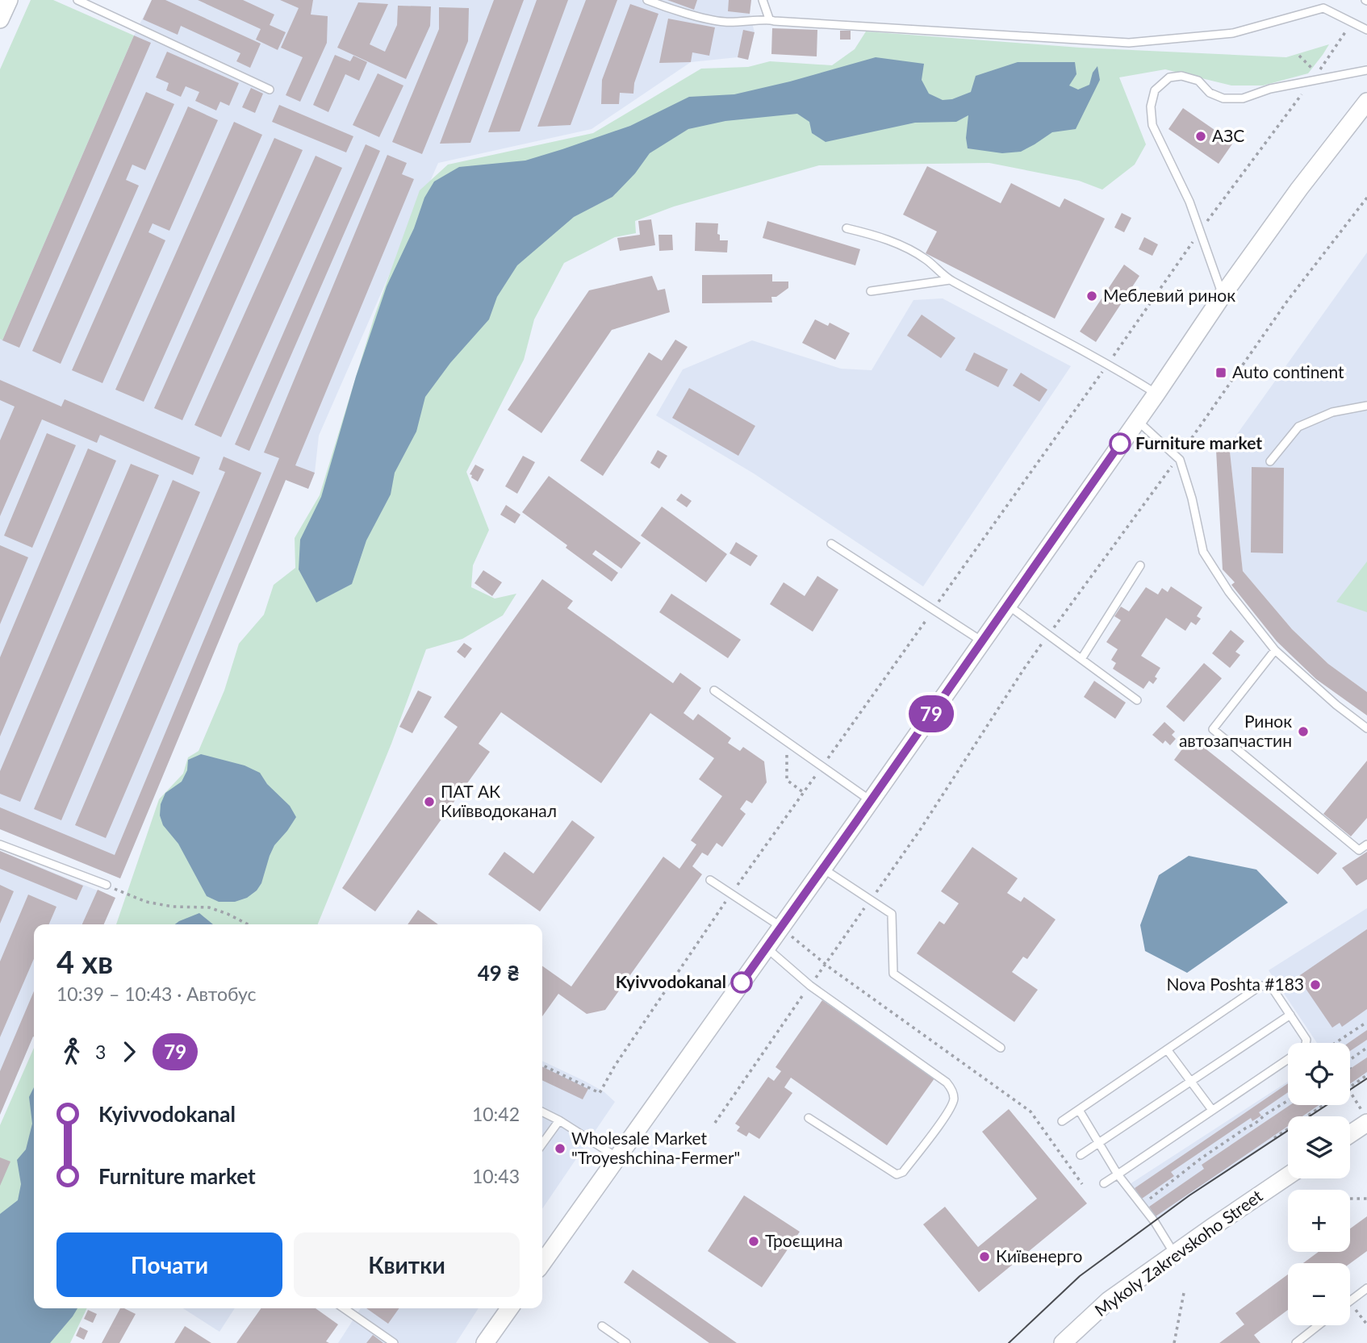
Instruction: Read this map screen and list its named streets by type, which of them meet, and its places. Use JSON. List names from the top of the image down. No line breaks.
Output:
{"streets":{"street":["Mykoly Zakrevskoho Street"]},"places":{"other":["АЗС","Меблевий ринок","Furniture market","Ринок автозапчастин","ПАТ АК Київводоканал","Kyivvodokanal","Nova Poshta #183","Wholesale Market \"Troyeshchina-Fermer\"","Троєщина","Київенерго"],"transit":["Auto continent"]},"lines":["bus line 79"],"page":{"on_map":"79","heading":["4 хв","10:39 – 10:43 · Автобус","49 ₴"],"legs":["3","79"],"map_buttons":["+","−"],"list":[{"name":"Kyivvodokanal","value":"10:42"},{"name":"Furniture market","value":"10:43"}],"buttons":["Почати","Квитки"]}}
